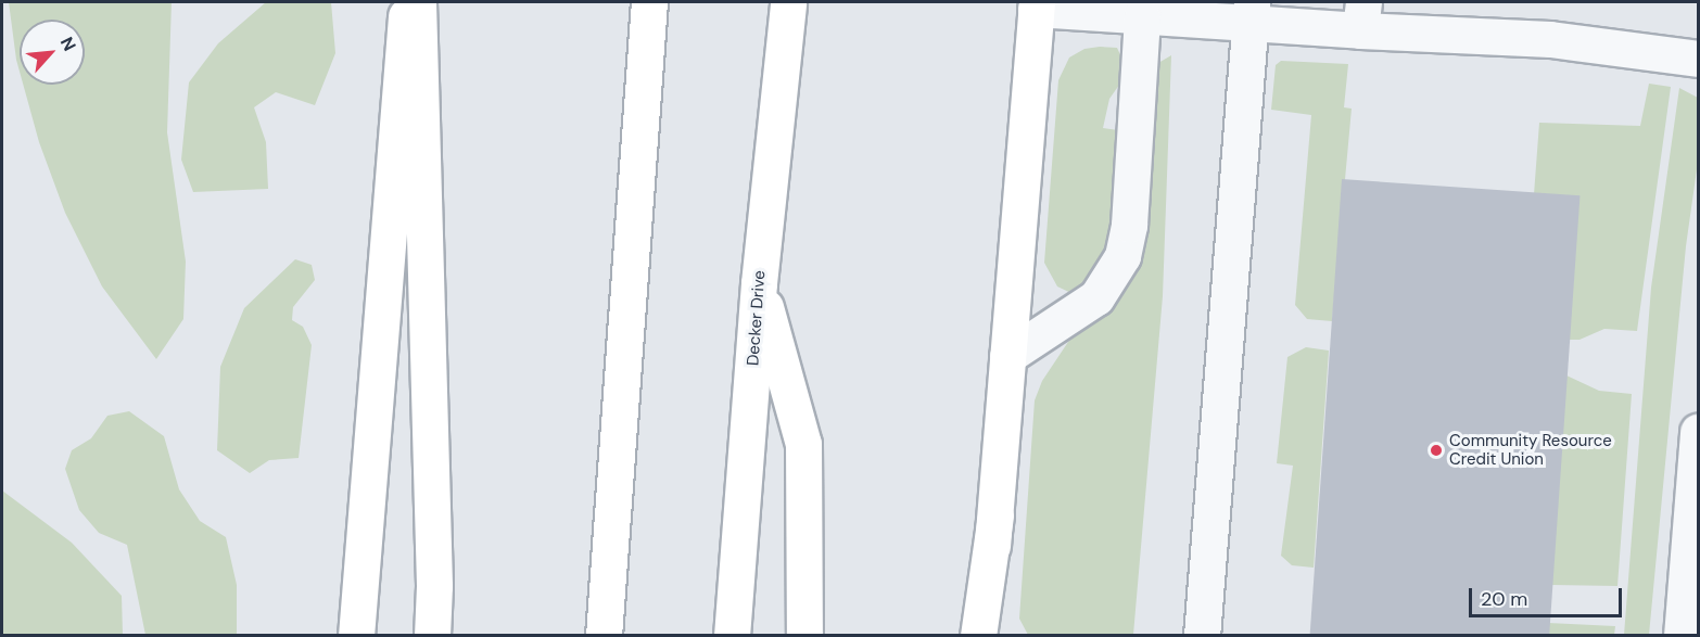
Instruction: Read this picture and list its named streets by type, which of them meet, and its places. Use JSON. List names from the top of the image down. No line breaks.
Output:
{"streets":{"main road":["Decker Drive"]},"places":["Community Resource Credit Union"],"scale_bar":"20 m","north":"top right"}
